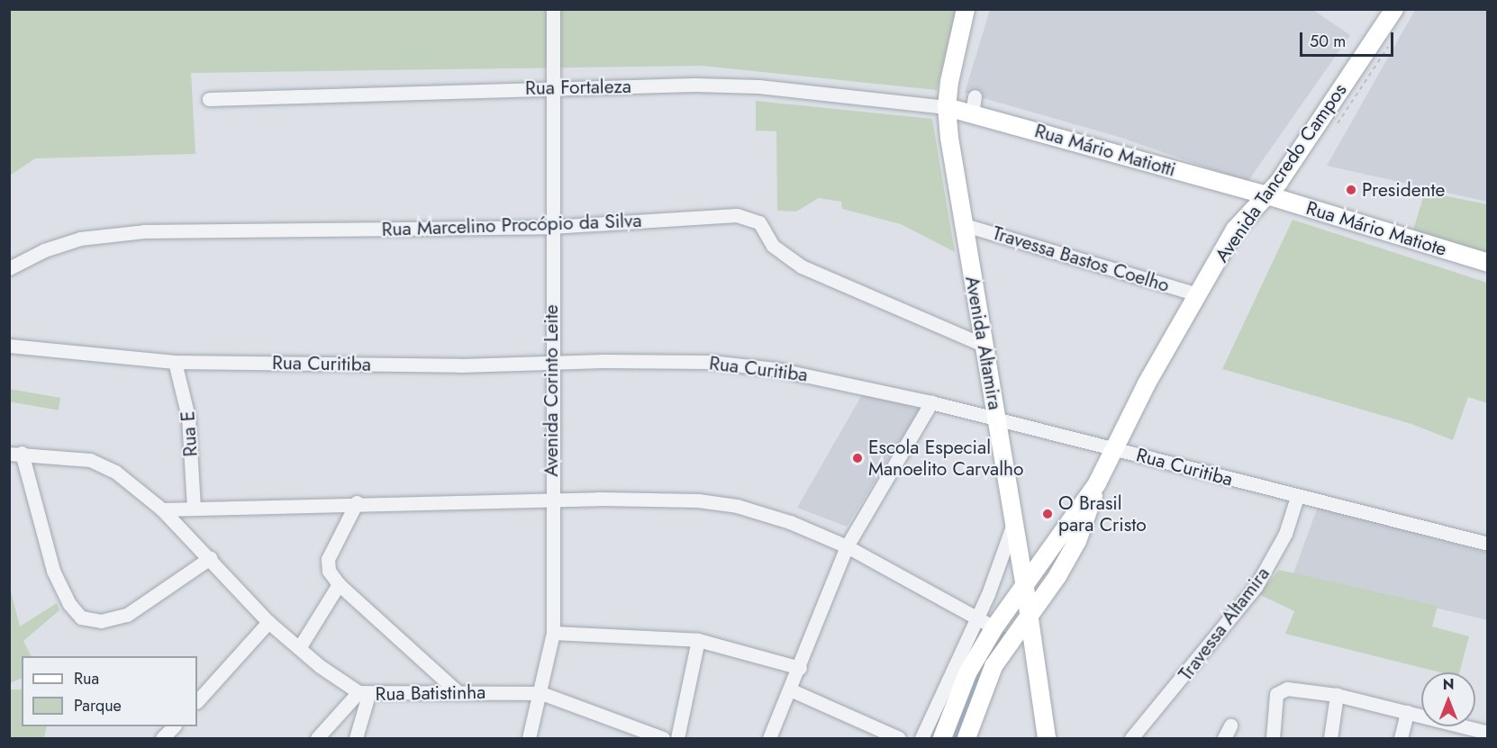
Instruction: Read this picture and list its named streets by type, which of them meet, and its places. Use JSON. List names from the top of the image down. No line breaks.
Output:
{"streets":{"main road":["Rua Mário Matiotti","Avenida Tancredo Campos","Rua Mário Matiote","Avenida Altamira"],"street":["Rua Fortaleza","Rua Marcelino Procópio da Silva","Travessa Bastos Coelho","Rua Curitiba","Avenida Corinto Leite","Rua E","Travessa Altamira","Rua Batistinha"]},"crossings":[["Rua Fortaleza","Rua Mário Matiotti"],["Rua Fortaleza","Avenida Altamira"],["Rua Fortaleza","Avenida Corinto Leite"],["Rua Mário Matiotti","Avenida Tancredo Campos"],["Rua Mário Matiotti","Rua Mário Matiote"],["Rua Mário Matiotti","Avenida Altamira"],["Avenida Tancredo Campos","Rua Mário Matiote"],["Avenida Tancredo Campos","Travessa Bastos Coelho"],["Avenida Tancredo Campos","Avenida Altamira"],["Avenida Tancredo Campos","Rua Curitiba"],["Rua Marcelino Procópio da Silva","Avenida Altamira"],["Rua Marcelino Procópio da Silva","Avenida Corinto Leite"],["Travessa Bastos Coelho","Avenida Altamira"],["Avenida Altamira","Rua Curitiba"],["Rua Curitiba","Avenida Corinto Leite"],["Rua Curitiba","Rua E"],["Rua Curitiba","Travessa Altamira"],["Avenida Corinto Leite","Rua Batistinha"]],"places":["Presidente","Escola Especial Manoelito Carvalho","O Brasil para Cristo"],"legend":["Rua","Parque"],"scale_bar":"50 m","north":"top"}
